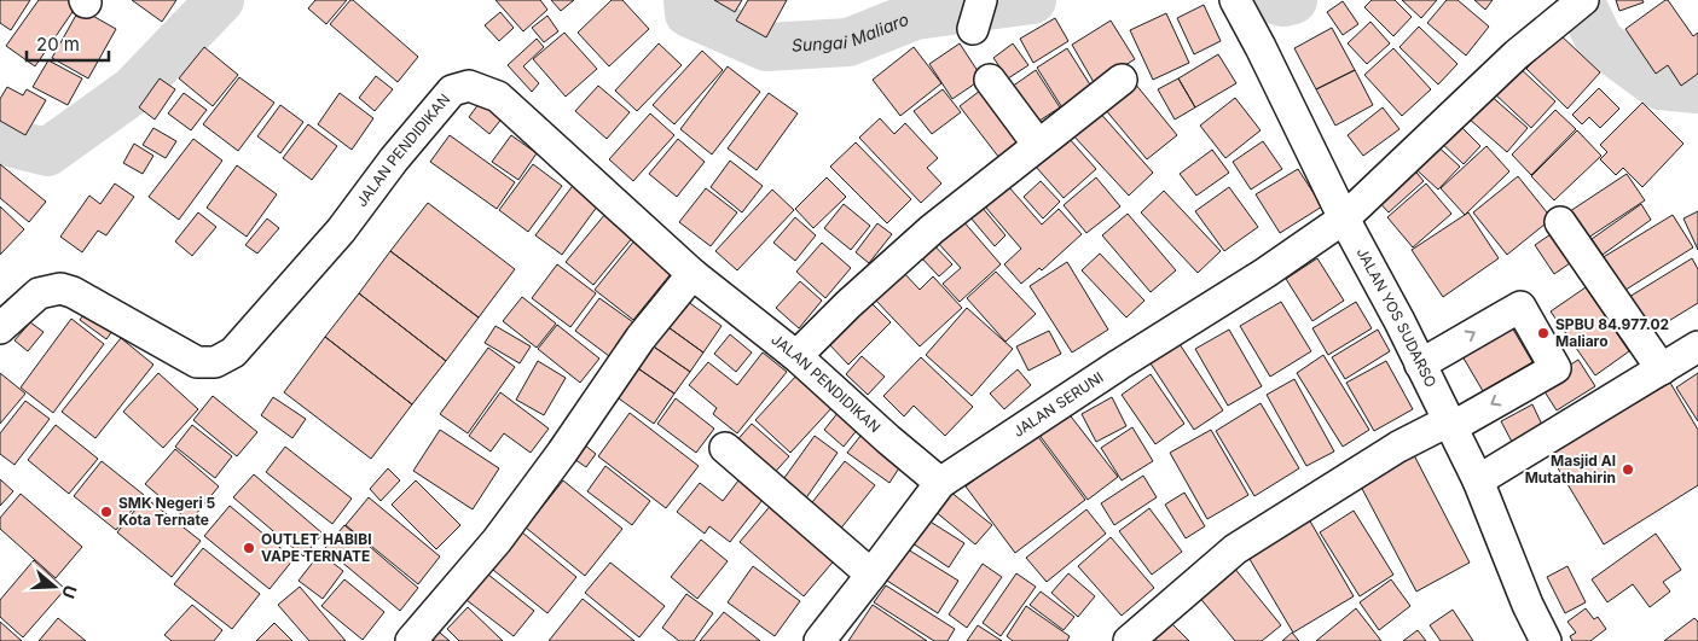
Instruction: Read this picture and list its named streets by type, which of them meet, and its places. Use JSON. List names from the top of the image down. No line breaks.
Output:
{"streets":{"street":["JALAN PENDIDIKAN","JALAN YOS SUDARSO","JALAN SERUNI"]},"crossings":[["JALAN PENDIDIKAN","JALAN SERUNI"],["JALAN YOS SUDARSO","JALAN SERUNI"]],"water":["Sungai Maliaro"],"places":["SPBU 84.977.02 Maliaro","Masjid Al Mutathahirin","SMK Negeri 5 Kota Ternate","OUTLET HABIBI VAPE TERNATE"],"scale_bar":"20 m","north":"right"}
